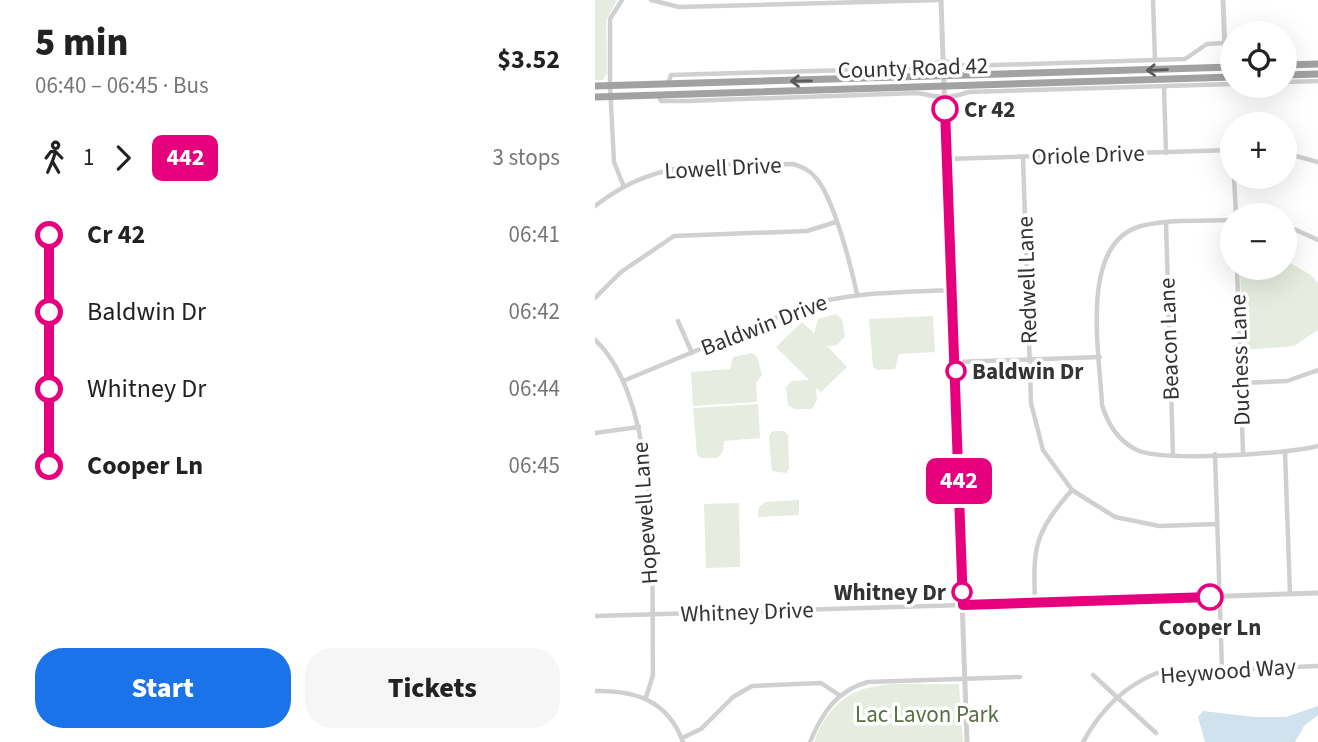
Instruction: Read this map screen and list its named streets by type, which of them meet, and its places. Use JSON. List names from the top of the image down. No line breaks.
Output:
{"streets":{"highway":["County Road 42"],"street":["Oriole Drive","Lowell Drive","Redwell Lane","Baldwin Drive","Beacon Lane","Duchess Lane","Hopewell Lane","Whitney Drive","Heywood Way"]},"crossings":[["Oriole Drive","Redwell Lane"],["Lowell Drive","Baldwin Drive"],["Baldwin Drive","Hopewell Lane"],["Hopewell Lane","Whitney Drive"]],"parks":["Lac Lavon Park"],"places":["Cr 42","Baldwin Dr","Whitney Dr","Cooper Ln"],"lines":["bus line 442"],"page":{"heading":["5 min","06:40 – 06:45 · Bus","$3.52"],"on_map":"442","map_buttons":["+","−"],"legs":["1","442","3 stops"],"list":[{"name":"Cr 42","value":"06:41"},{"name":"Baldwin Dr","value":"06:42"},{"name":"Whitney Dr","value":"06:44"},{"name":"Cooper Ln","value":"06:45"}],"buttons":["Start","Tickets"]}}
